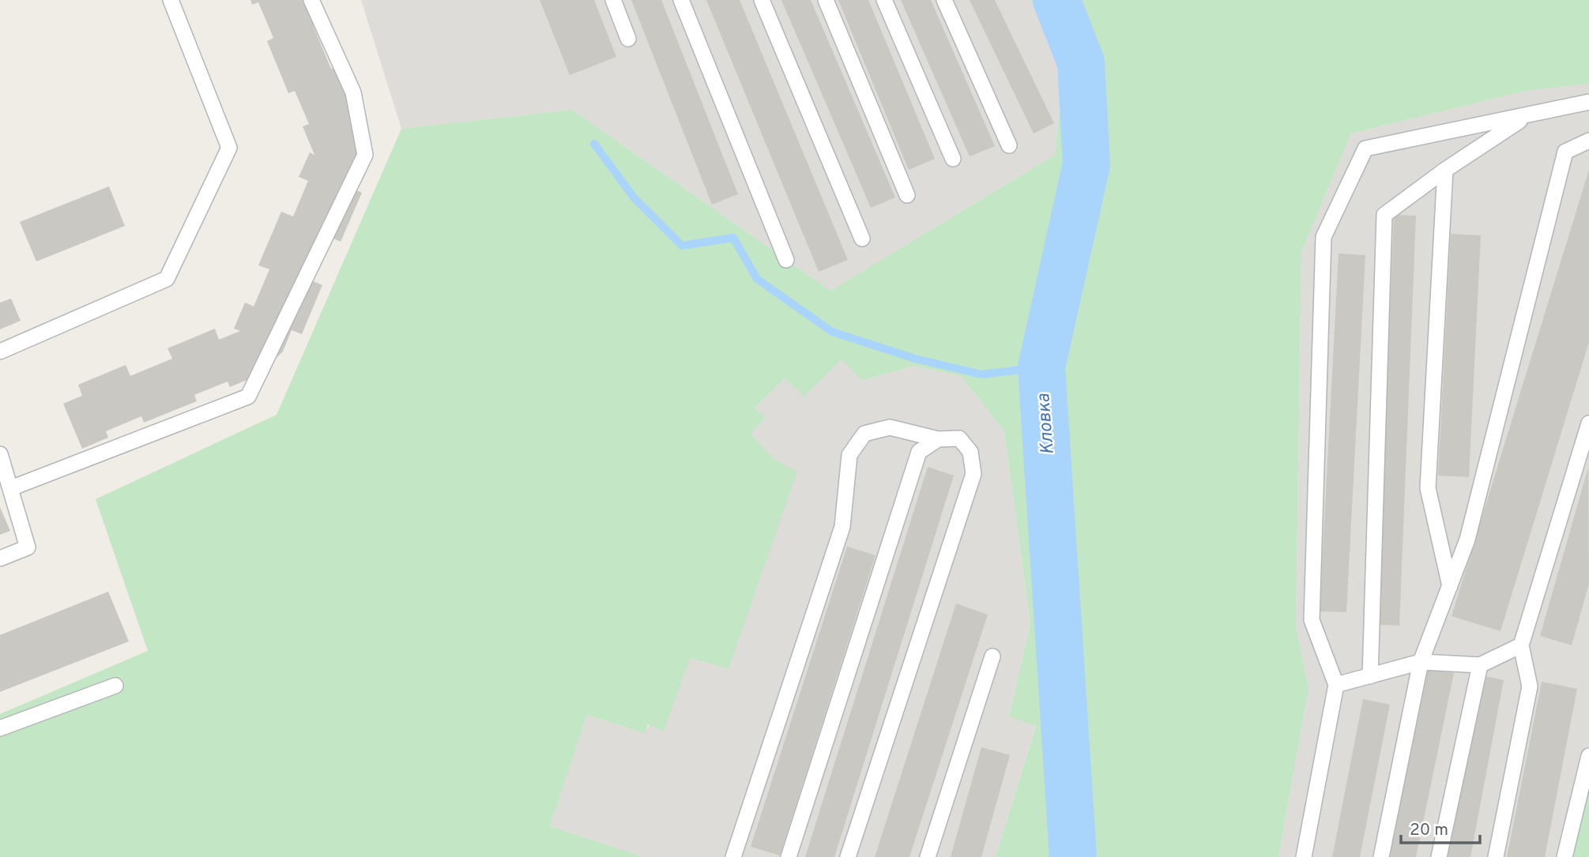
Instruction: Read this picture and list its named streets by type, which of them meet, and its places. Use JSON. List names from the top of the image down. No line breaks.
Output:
{"water":["Кловка"],"scale_bar":"20 m"}
